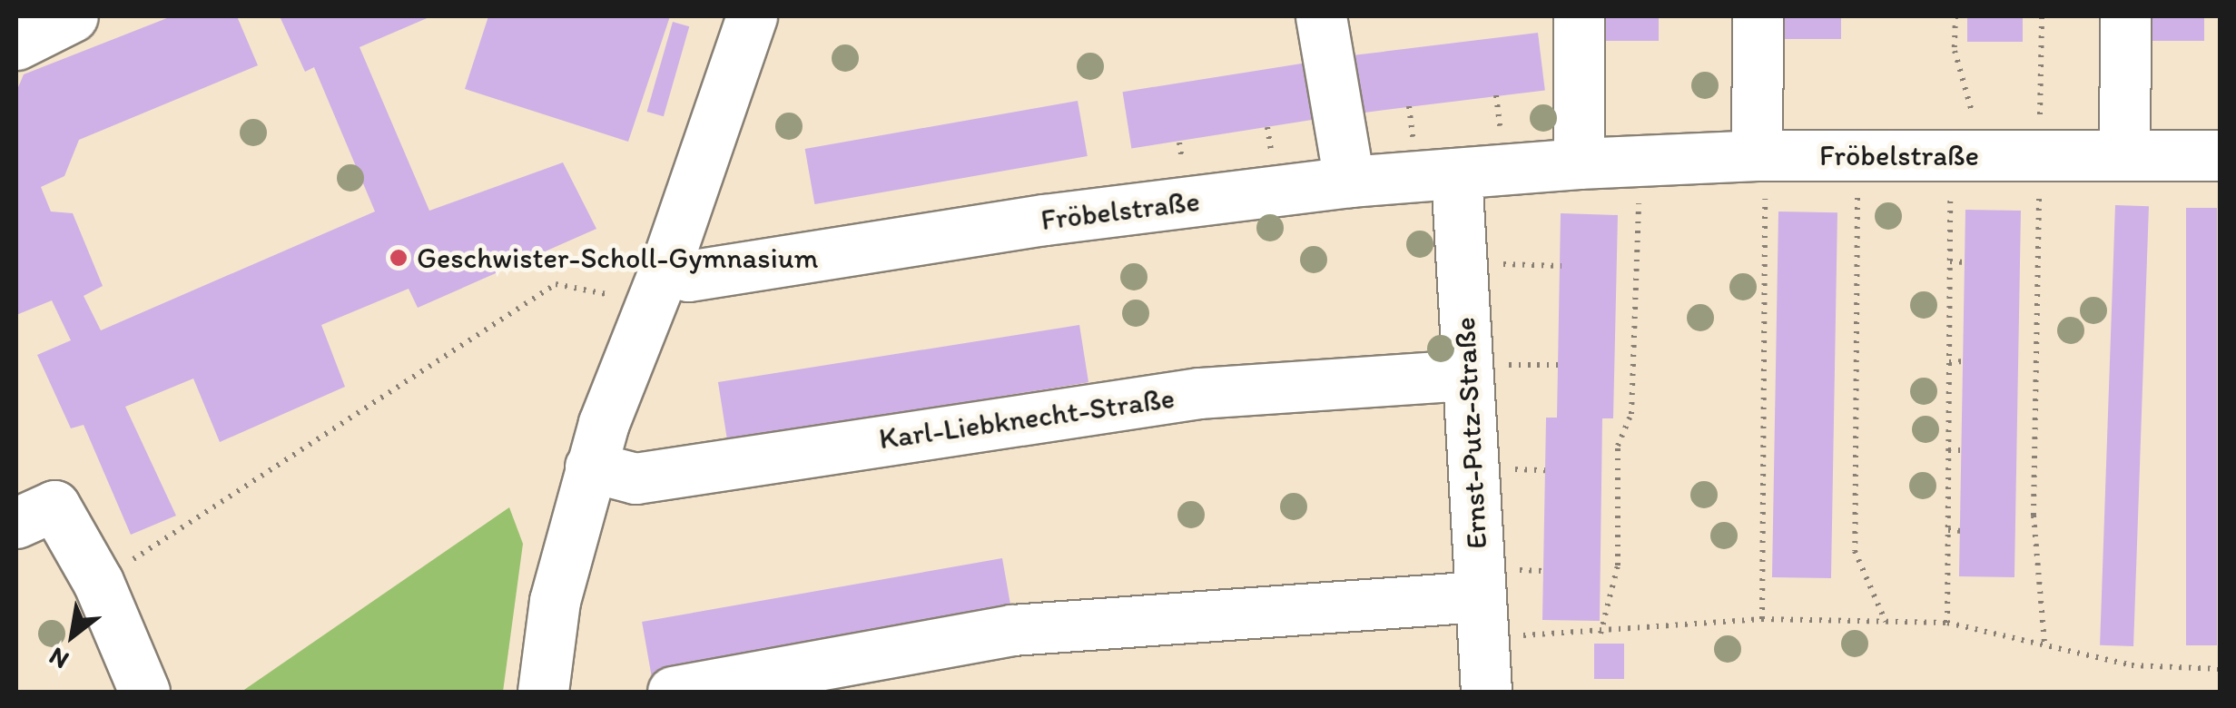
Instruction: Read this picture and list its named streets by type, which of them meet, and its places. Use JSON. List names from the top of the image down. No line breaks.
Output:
{"streets":{"street":["Fröbelstraße","Karl-Liebknecht-Straße","Ernst-Putz-Straße"]},"crossings":[["Fröbelstraße","Ernst-Putz-Straße"],["Karl-Liebknecht-Straße","Ernst-Putz-Straße"]],"places":["Geschwister-Scholl-Gymnasium"],"north":"bottom left"}
